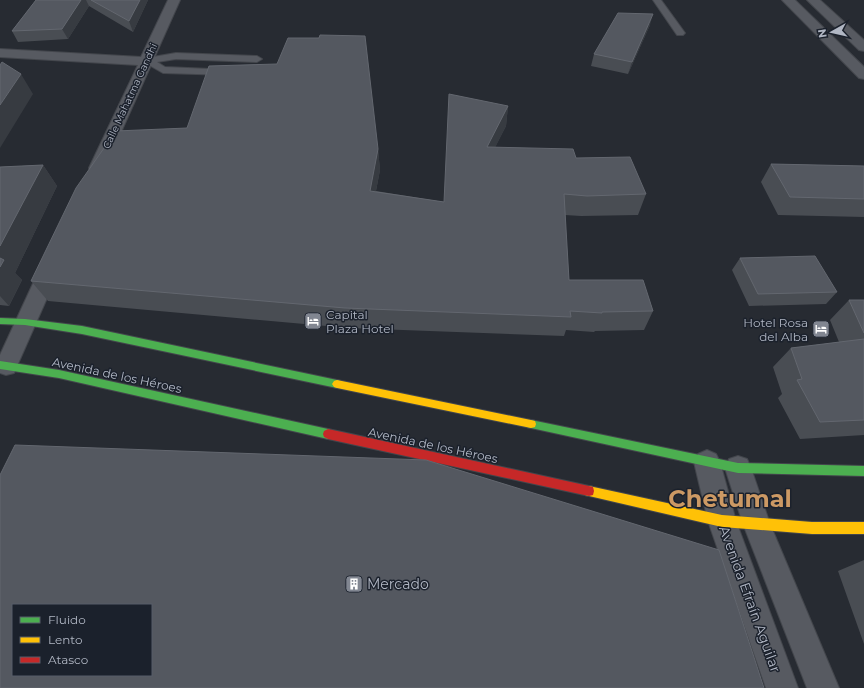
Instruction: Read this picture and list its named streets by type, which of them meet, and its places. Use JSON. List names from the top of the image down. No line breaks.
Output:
{"streets":{"street":["Calle Mahatma Gandhi","Avenida de los Héroes","Avenida Efraín Aguilar"]},"crossings":[["Avenida de los Héroes","Avenida Efraín Aguilar"]],"districts":["Chetumal"],"places":{"hotel":["Capital Plaza Hotel","Hotel Rosa del Alba"],"building":["Mercado"]},"legend":["Fluido","Lento","Atasco"],"north":"left"}
